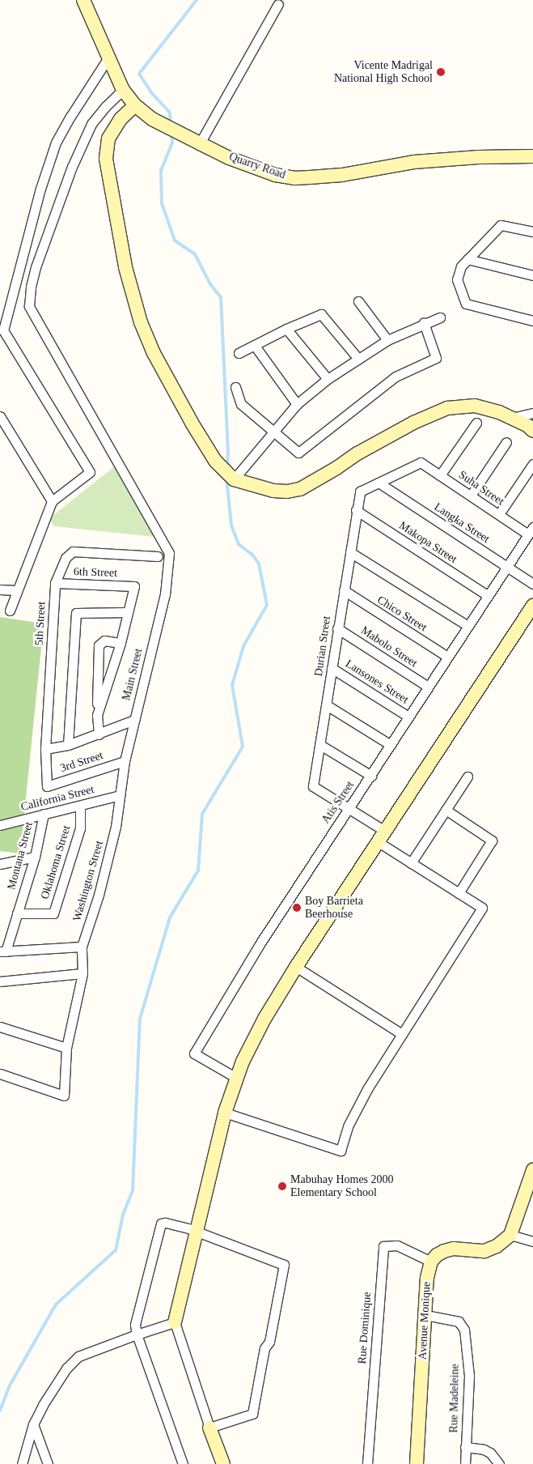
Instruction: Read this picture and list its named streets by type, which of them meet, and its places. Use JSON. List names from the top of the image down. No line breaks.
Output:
{"streets":{"street":["Quarry Road","Suha Street","Langka Street","Makopa Street","6th Street","Chico Street","5th Street","Durian Street","Mabolo Street","Main Street","Lansones Street","3rd Street","California Street","Atis Street","Montana Street","Oklahoma Street","Washington Street","Avenue Monique","Rue Dominique","Rue Madeleine"]},"crossings":[["Quarry Road","Main Street"],["Suha Street","Durian Street"],["Suha Street","Atis Street"],["Langka Street","Durian Street"],["Langka Street","Atis Street"],["Makopa Street","Durian Street"],["Makopa Street","Atis Street"],["6th Street","5th Street"],["Chico Street","Durian Street"],["Chico Street","Atis Street"],["5th Street","3rd Street"],["Durian Street","Mabolo Street"],["Durian Street","Lansones Street"],["Durian Street","Atis Street"],["Mabolo Street","Atis Street"],["Main Street","3rd Street"],["Main Street","California Street"],["Main Street","Washington Street"],["Lansones Street","Atis Street"],["California Street","Montana Street"],["California Street","Oklahoma Street"],["California Street","Washington Street"],["Montana Street","Oklahoma Street"],["Avenue Monique","Rue Dominique"],["Avenue Monique","Rue Madeleine"]],"places":["Vicente Madrigal National High School","Boy Barrieta Beerhouse","Mabuhay Homes 2000 Elementary School"]}
